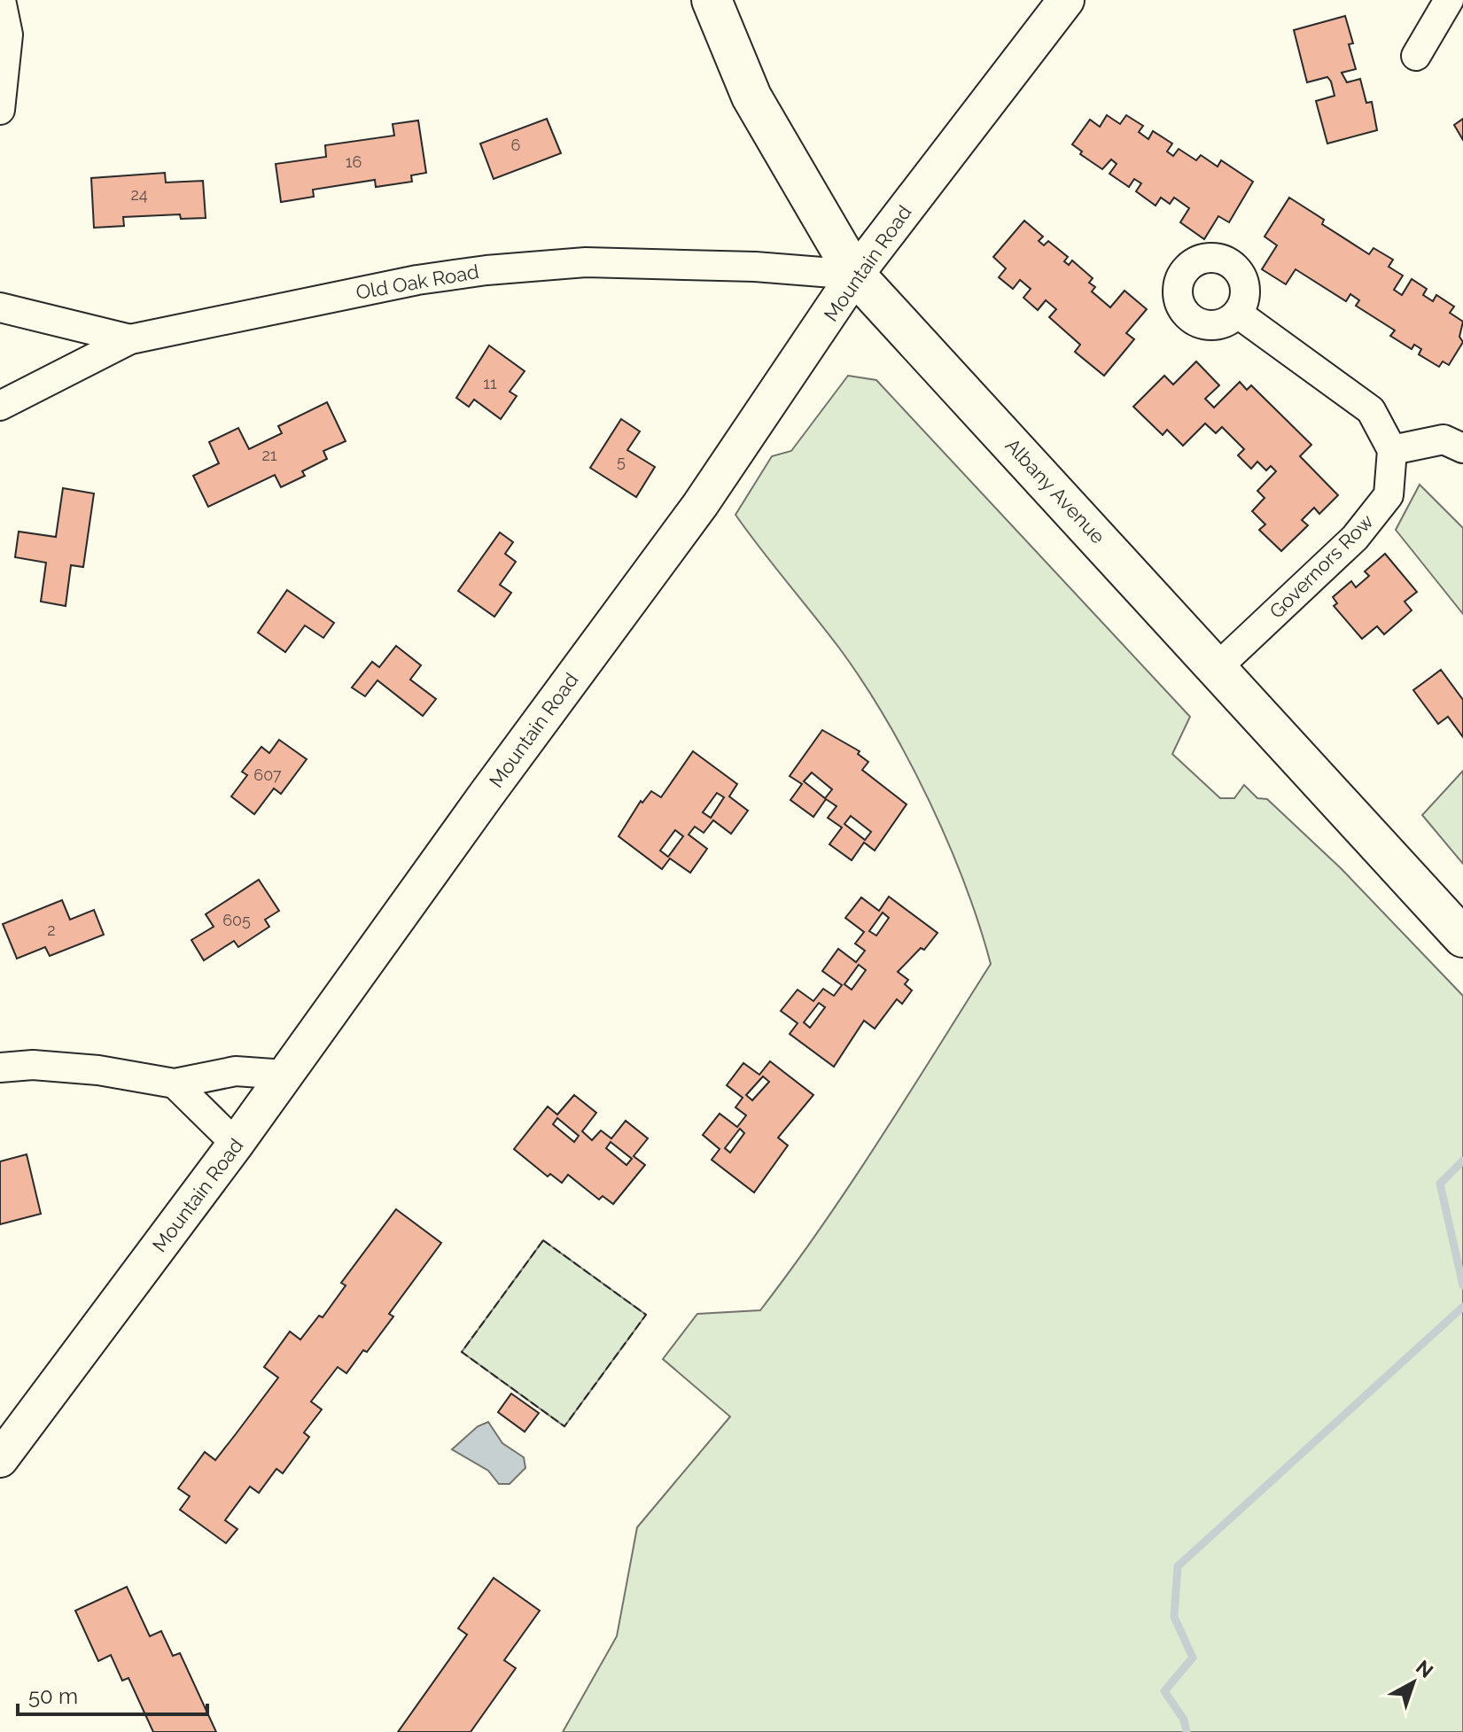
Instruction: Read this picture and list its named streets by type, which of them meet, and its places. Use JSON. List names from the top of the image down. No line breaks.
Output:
{"streets":{"highway":["Albany Avenue"],"main road":["Mountain Road"],"street":["Old Oak Road","Governors Row"]},"crossings":[["Mountain Road","Old Oak Road"],["Mountain Road","Albany Avenue"],["Old Oak Road","Albany Avenue"],["Albany Avenue","Governors Row"]],"house_numbers":["6","16","24","11","21","5","607","605","2"],"scale_bar":"50 m","north":"top right"}
